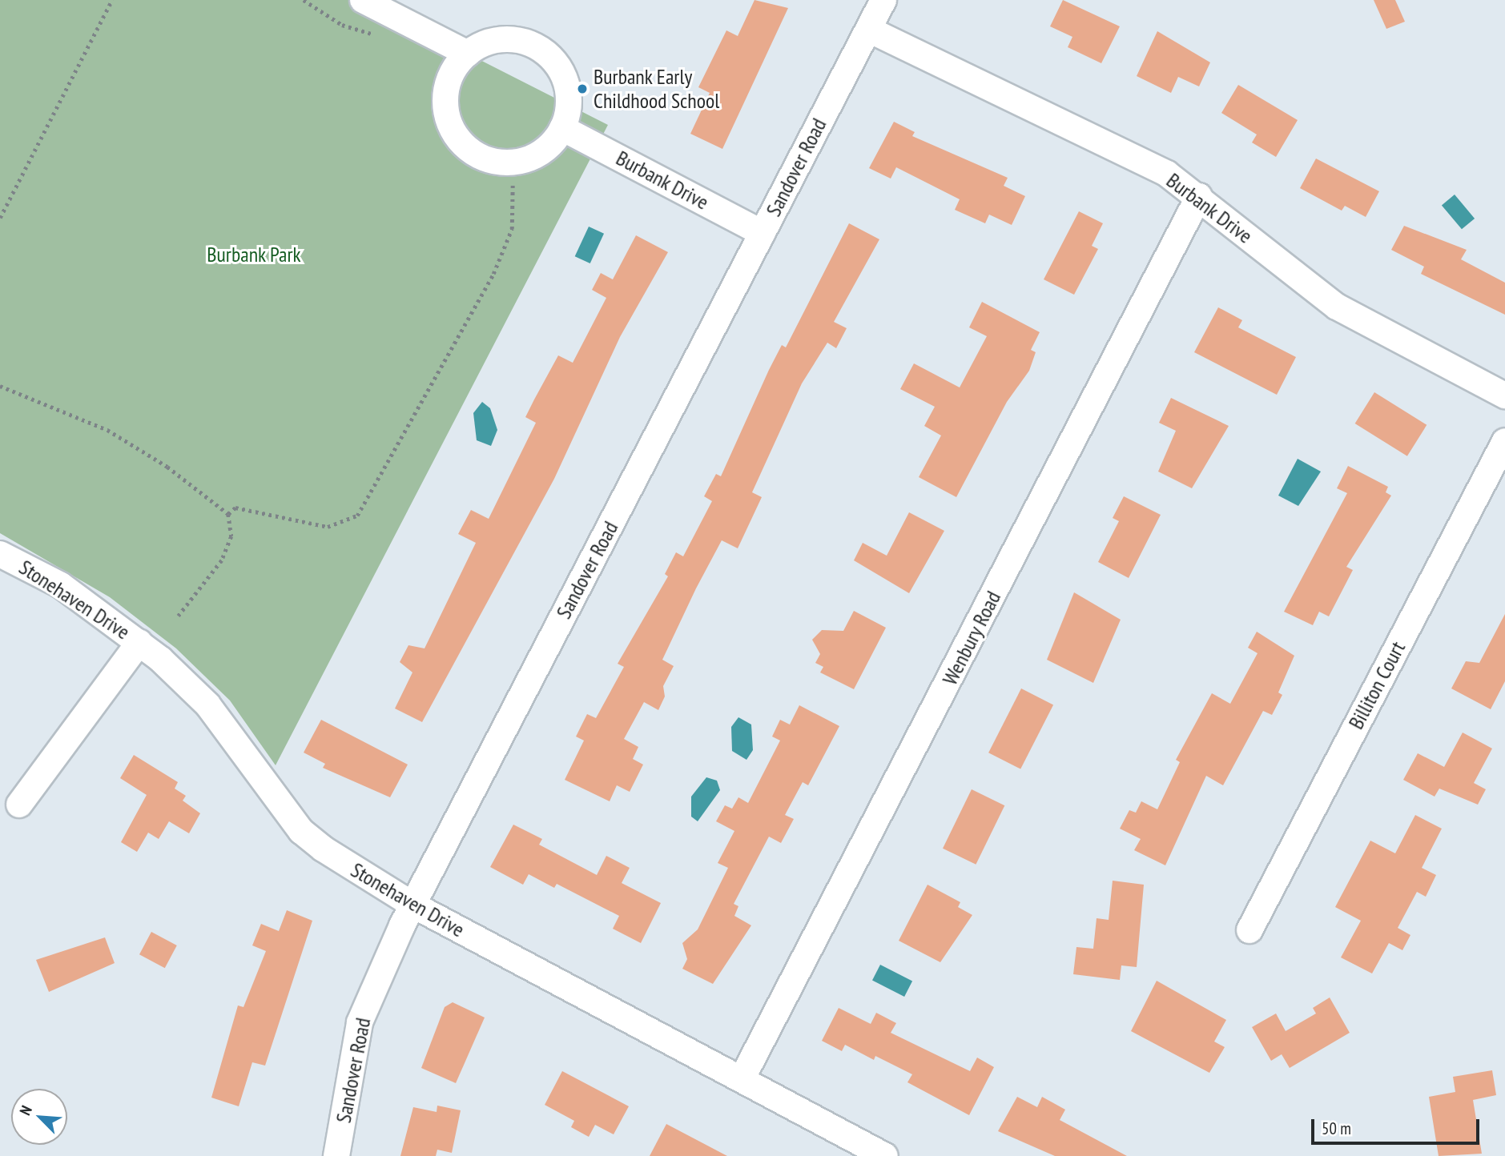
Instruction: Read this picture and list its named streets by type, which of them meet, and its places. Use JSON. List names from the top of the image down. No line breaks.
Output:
{"streets":{"street":["Sandover Road","Burbank Drive","Stonehaven Drive","Wenbury Road","Billiton Court"]},"crossings":[["Sandover Road","Burbank Drive"],["Sandover Road","Stonehaven Drive"],["Burbank Drive","Wenbury Road"],["Stonehaven Drive","Wenbury Road"]],"parks":["Burbank Park"],"places":["Burbank Early Childhood School"],"scale_bar":"50 m","north":"top left"}
